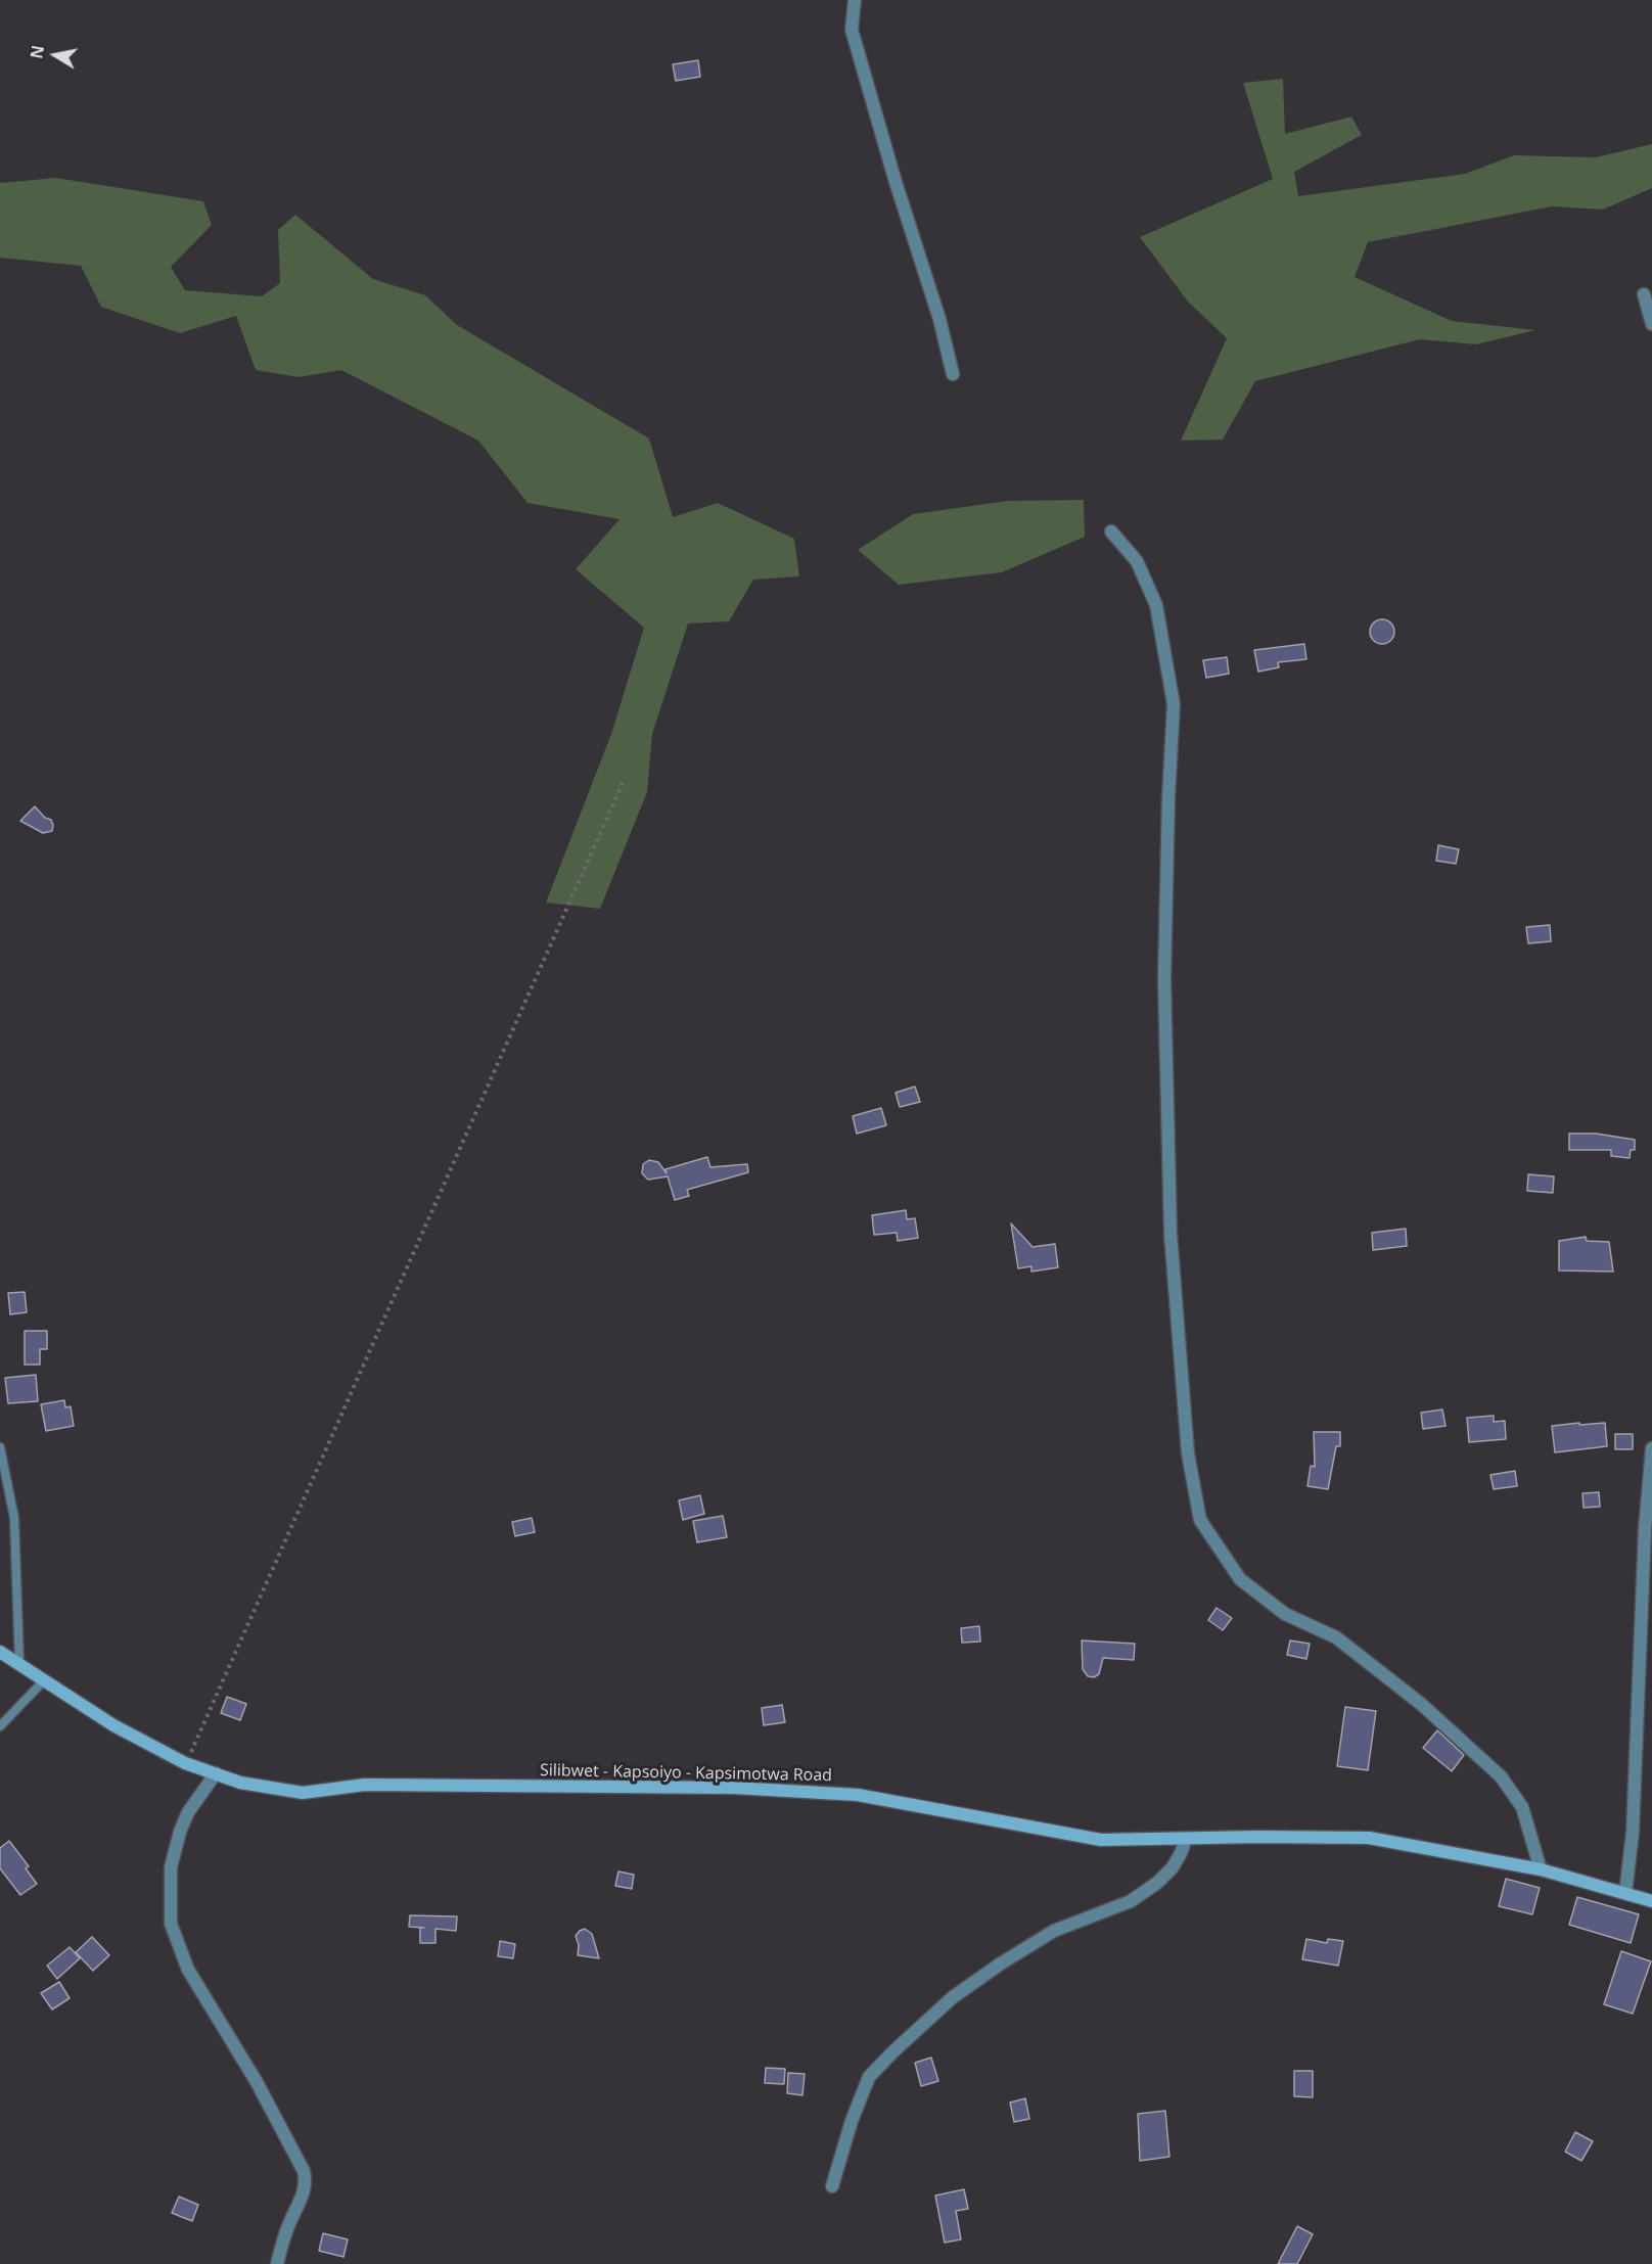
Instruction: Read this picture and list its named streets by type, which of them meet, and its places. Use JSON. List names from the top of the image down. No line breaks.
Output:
{"streets":{"street":["Silibwet - Kapsoiyo - Kapsimotwa Road"]},"north":"left"}
